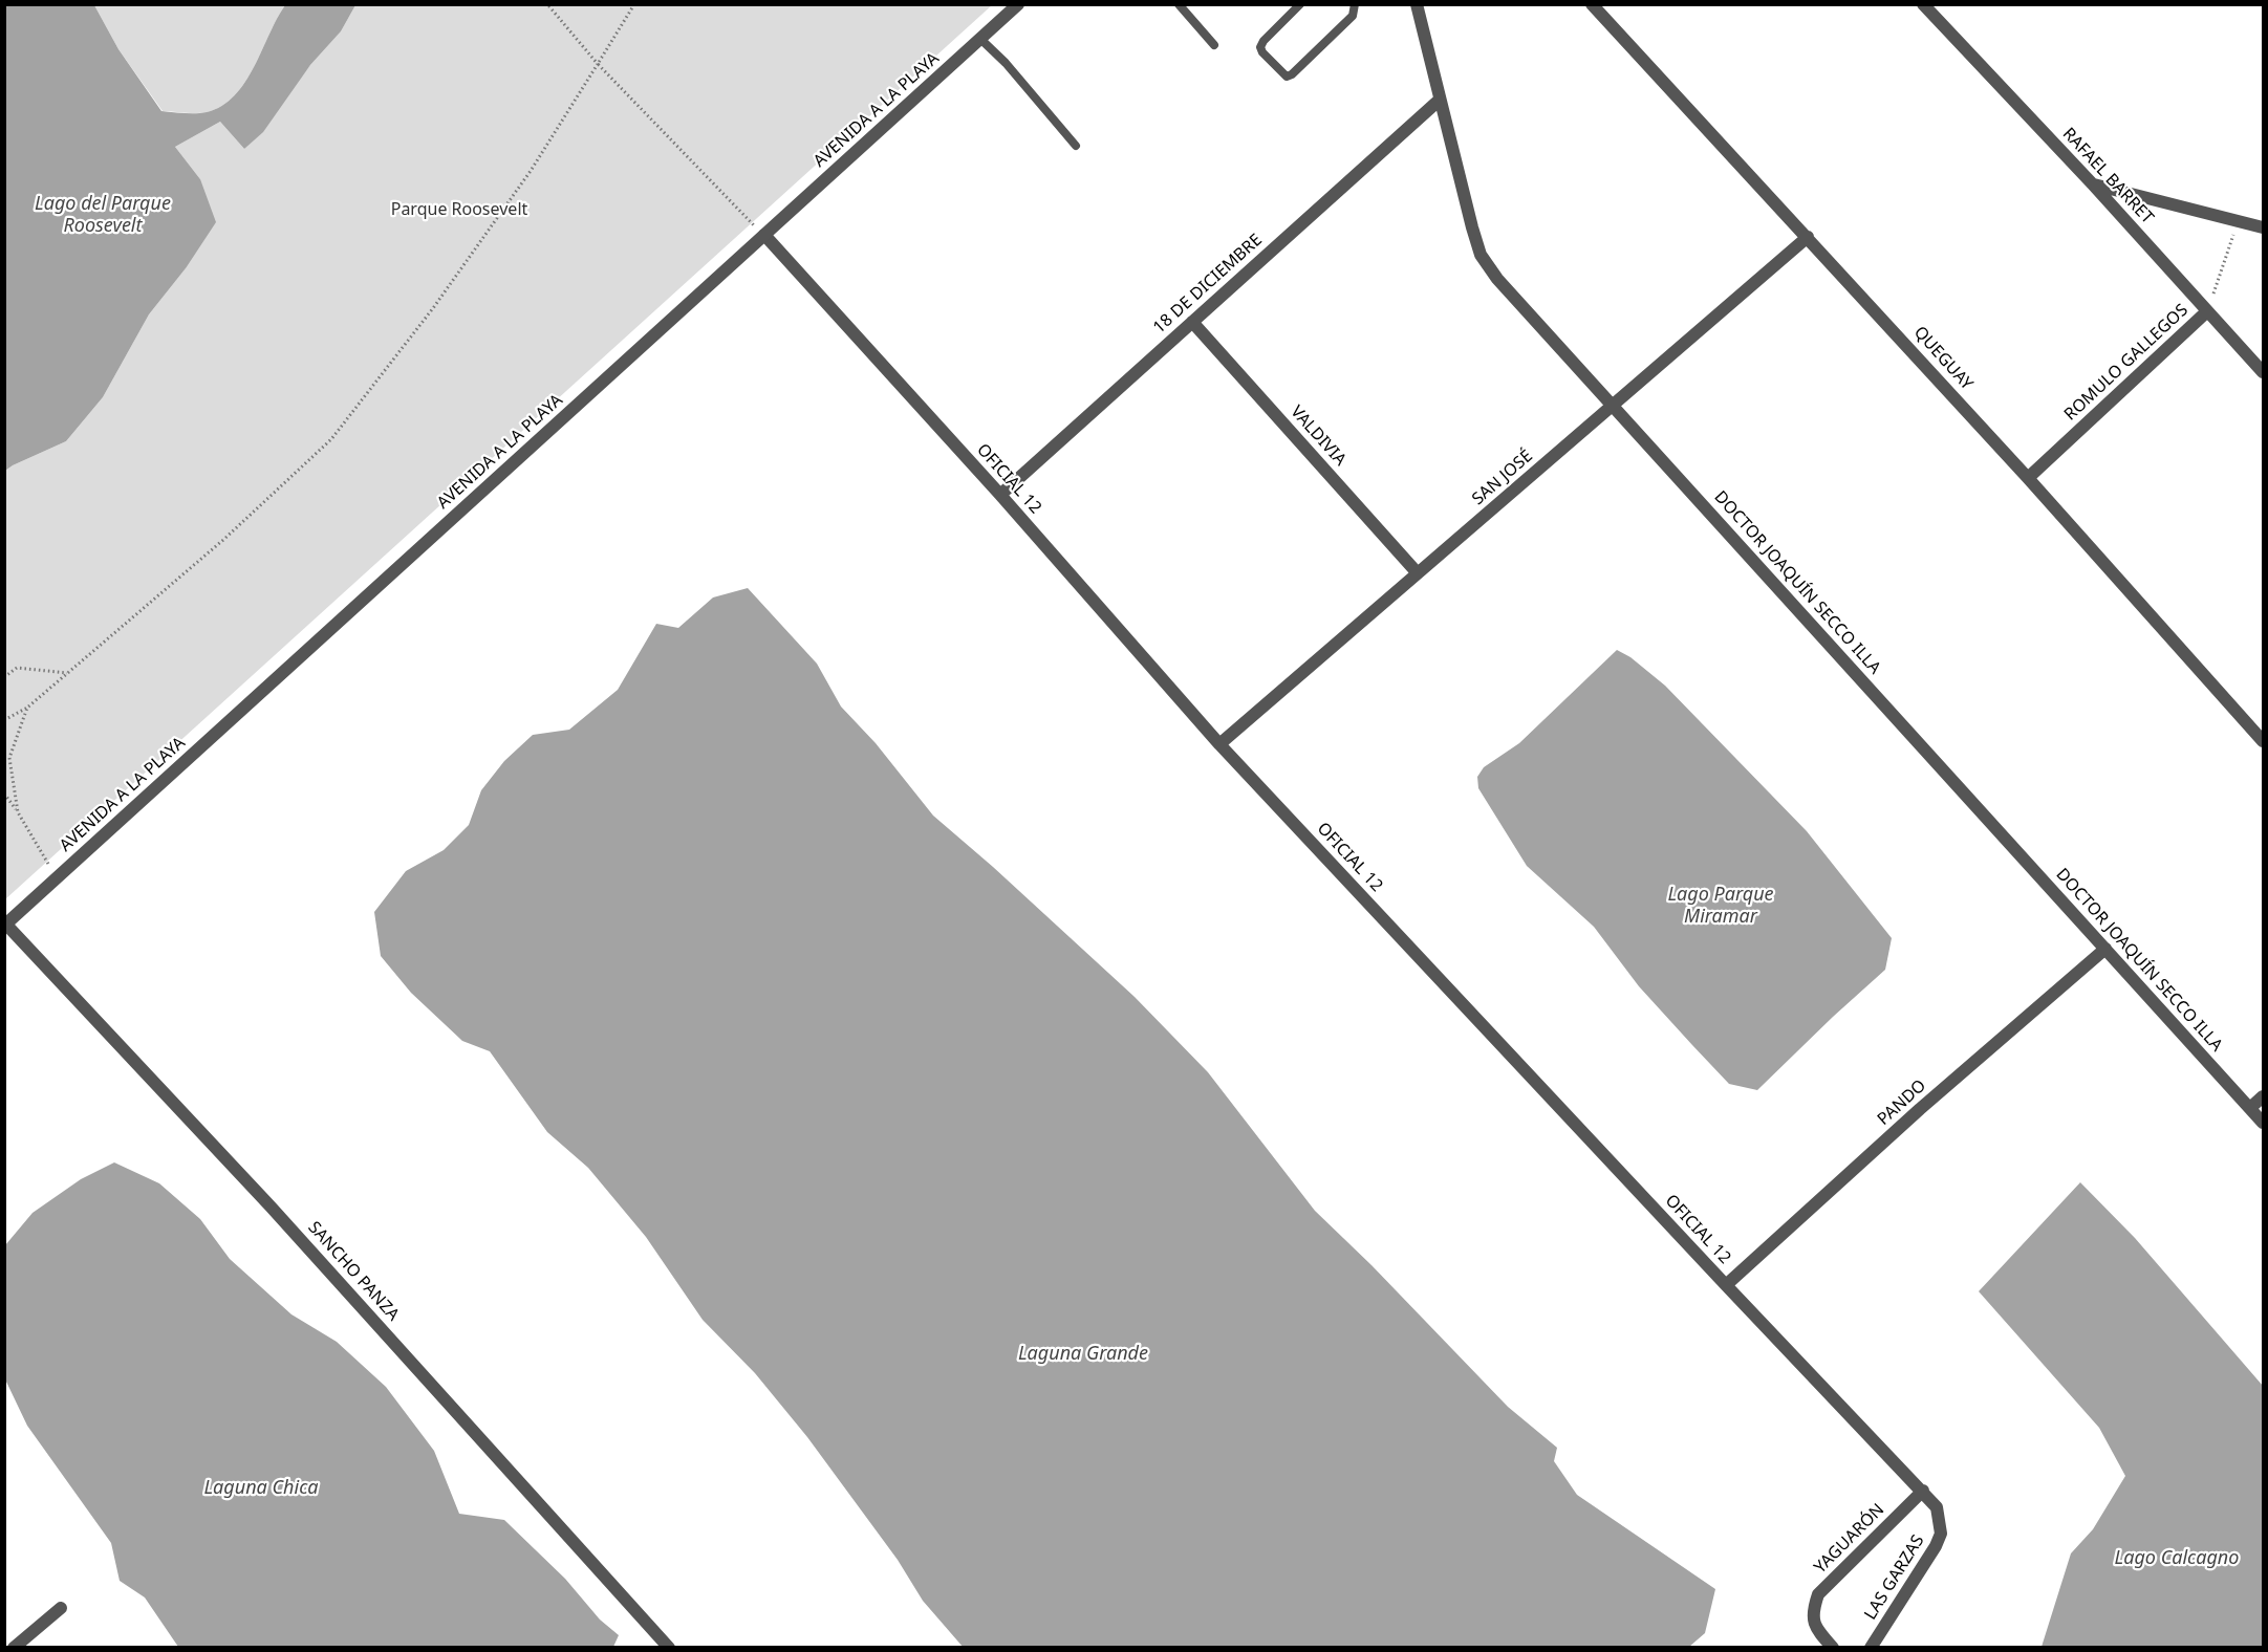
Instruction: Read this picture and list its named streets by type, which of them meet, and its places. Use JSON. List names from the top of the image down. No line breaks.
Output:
{"streets":{"street":["AVENIDA A LA PLAYA","RAFAEL BARRET","18 DE DICIEMBRE","QUEGUAY","ROMULO GALLEGOS","VALDIVIA","SAN JOSÉ","OFICIAL 12","DOCTOR JOAQUÍN SECCO ILLA","PANDO","SANCHO PANZA","YAGUARÓN","LAS GARZAS"]},"crossings":[["AVENIDA A LA PLAYA","OFICIAL 12"],["AVENIDA A LA PLAYA","SANCHO PANZA"],["RAFAEL BARRET","ROMULO GALLEGOS"],["18 DE DICIEMBRE","VALDIVIA"],["18 DE DICIEMBRE","OFICIAL 12"],["18 DE DICIEMBRE","DOCTOR JOAQUÍN SECCO ILLA"],["QUEGUAY","ROMULO GALLEGOS"],["QUEGUAY","SAN JOSÉ"],["VALDIVIA","SAN JOSÉ"],["SAN JOSÉ","OFICIAL 12"],["SAN JOSÉ","DOCTOR JOAQUÍN SECCO ILLA"],["OFICIAL 12","PANDO"],["OFICIAL 12","YAGUARÓN"],["OFICIAL 12","LAS GARZAS"],["DOCTOR JOAQUÍN SECCO ILLA","PANDO"],["YAGUARÓN","LAS GARZAS"]],"water":["Lago del Parque Roosevelt","Lago Parque Miramar","Laguna Grande","Laguna Chica","Lago Calcagno"],"parks":["Parque Roosevelt"]}
